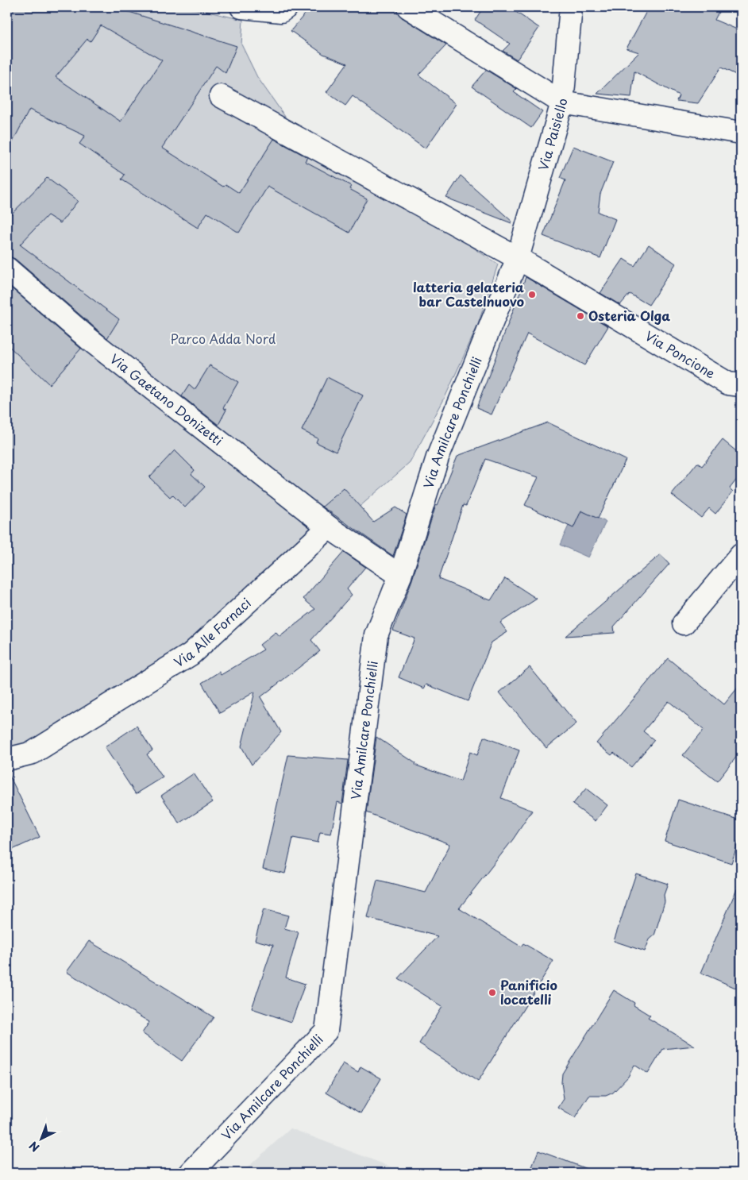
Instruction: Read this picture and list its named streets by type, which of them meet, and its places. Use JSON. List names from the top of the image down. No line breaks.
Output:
{"streets":{"street":["Via Paisiello","Via Poncione","Via Gaetano Donizetti","Via Amilcare Ponchielli","Via Alle Fornaci"]},"crossings":[["Via Paisiello","Via Poncione"],["Via Paisiello","Via Amilcare Ponchielli"],["Via Poncione","Via Amilcare Ponchielli"],["Via Gaetano Donizetti","Via Alle Fornaci"]],"parks":["Parco Adda Nord"],"places":["latteria gelateria bar Castelnuovo","Osteria Olga","Panificio locatelli"],"north":"bottom left"}
